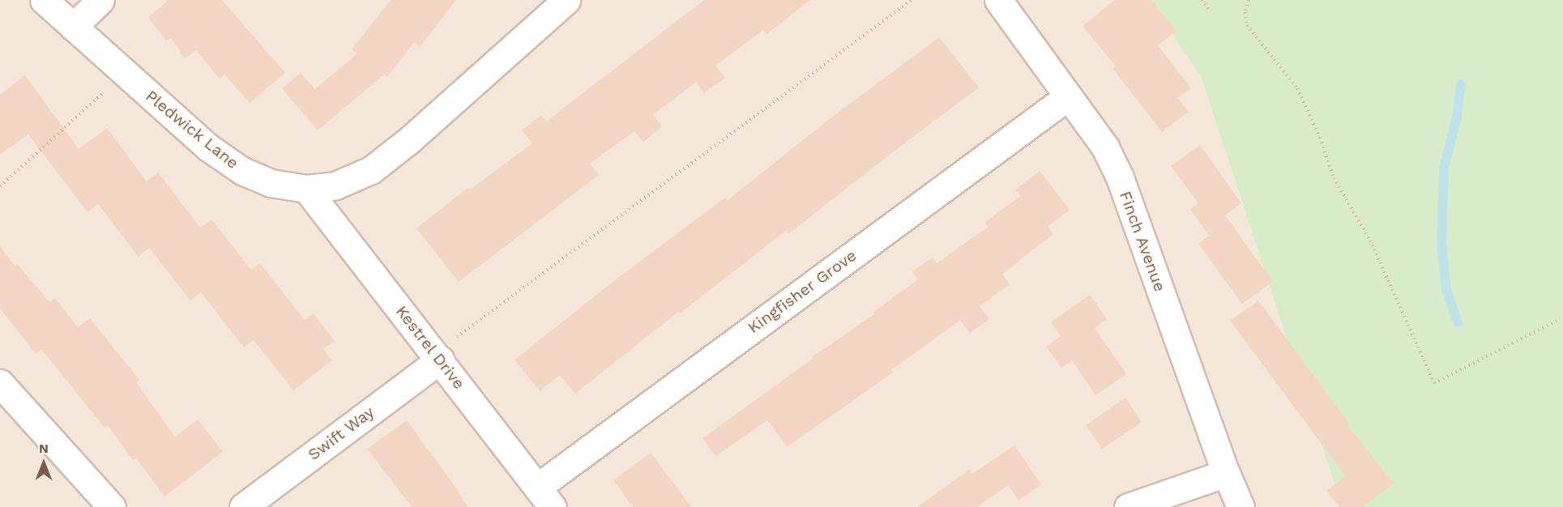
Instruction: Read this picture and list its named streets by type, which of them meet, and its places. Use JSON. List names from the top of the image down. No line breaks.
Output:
{"streets":{"street":["Pledwick Lane","Finch Avenue","Kingfisher Grove","Kestrel Drive","Swift Way"]},"crossings":[["Pledwick Lane","Kestrel Drive"],["Finch Avenue","Kingfisher Grove"],["Kingfisher Grove","Kestrel Drive"],["Kestrel Drive","Swift Way"]],"north":"top"}
